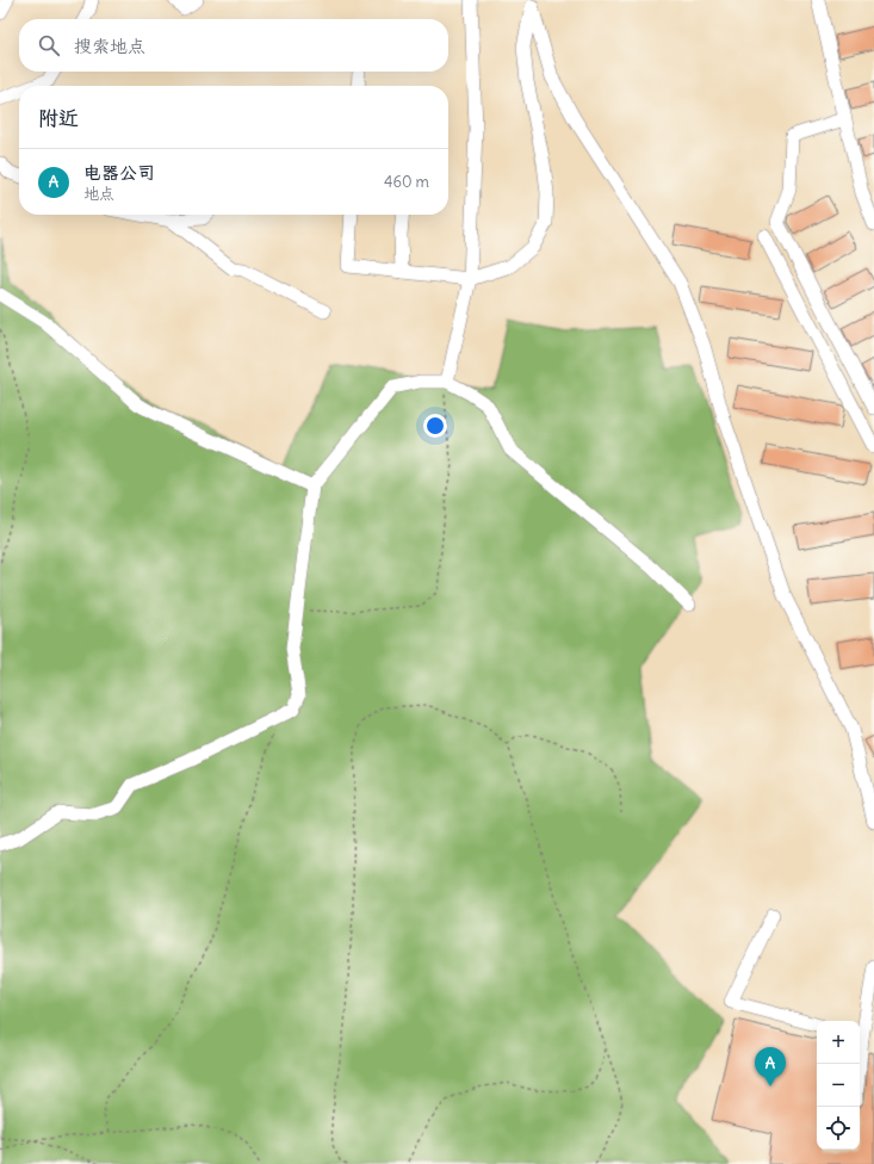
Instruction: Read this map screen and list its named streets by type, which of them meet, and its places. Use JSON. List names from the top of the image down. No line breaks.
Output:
{"page":{"search":"搜索地点","heading":"附近","list":[{"mark":"A","name":"电器公司","note":"地点","value":"460 m"}],"map_buttons":["+","−"],"pins":"A"}}
